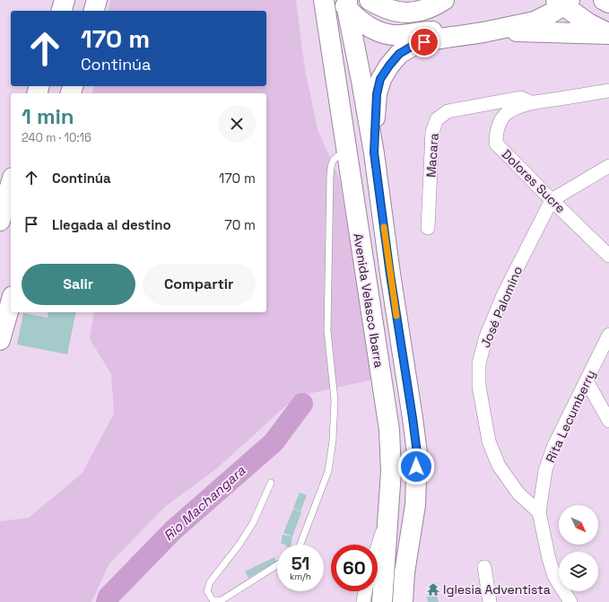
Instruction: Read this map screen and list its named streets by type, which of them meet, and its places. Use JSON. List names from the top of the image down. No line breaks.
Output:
{"streets":{"main road":["Avenida Velasco Ibarra"],"street":["Macara","Dolores Sucre","José Palomino","Rita Lecumberry"]},"crossings":[["Macara","Dolores Sucre"],["Dolores Sucre","José Palomino"],["José Palomino","Rita Lecumberry"]],"water":["Rio Machangara"],"places":{"temple":["Iglesia Adventista"]},"north":"bottom right","page":{"turn":["170 m","Continúa"],"heading":["1 min","240 m · 10:16"],"list":[{"name":"Continúa","value":"170 m"},{"name":"Llegada al destino","value":"70 m"}],"buttons":["Salir","Compartir"],"speed":"51 km/h","limit":"60"}}
